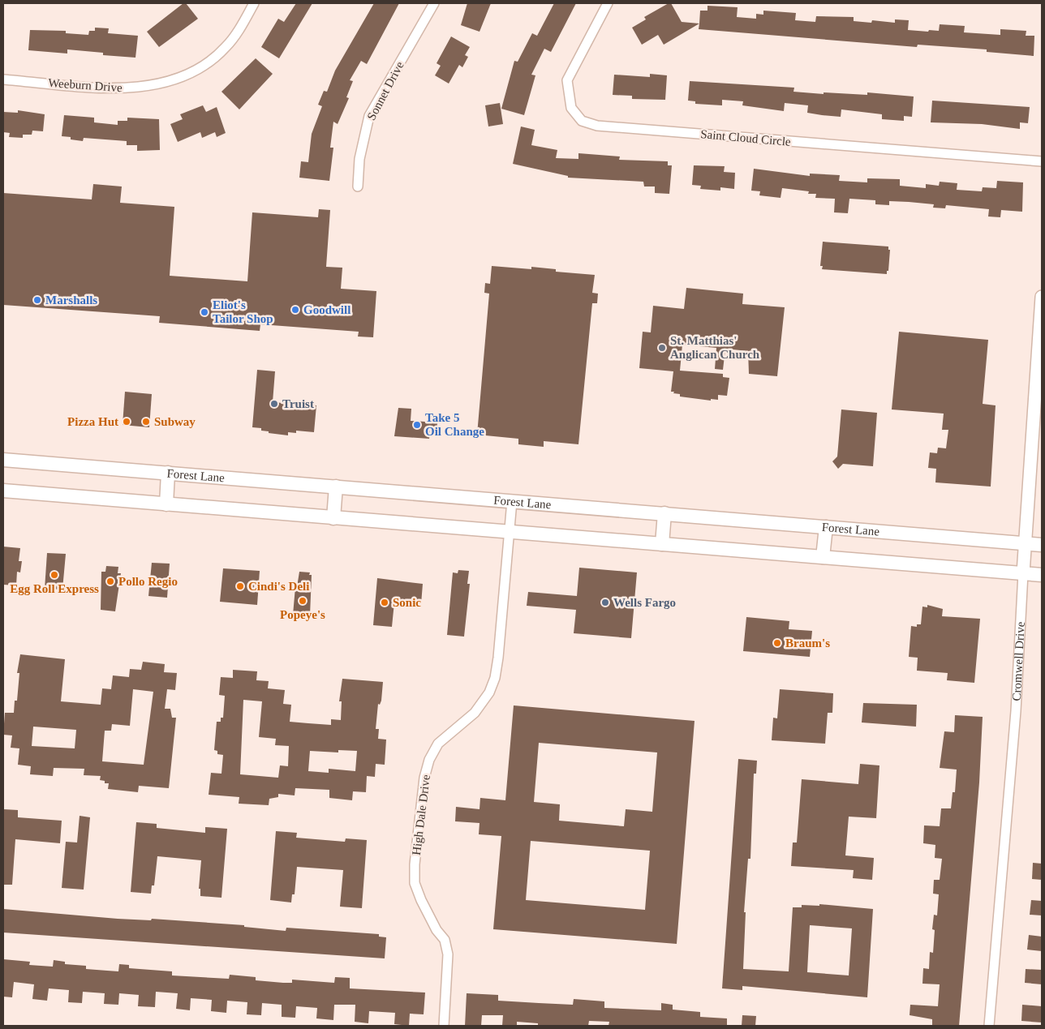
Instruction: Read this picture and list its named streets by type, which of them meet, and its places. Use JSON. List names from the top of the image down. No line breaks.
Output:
{"streets":{"main road":["Forest Lane"],"street":["Weeburn Drive","Sonnet Drive","Saint Cloud Circle","Cromwell Drive","High Dale Drive"]},"crossings":[["Forest Lane","Cromwell Drive"],["Forest Lane","High Dale Drive"]],"places":["Marshalls","Goodwill","Eliot's Tailor Shop","St. Matthias' Anglican Church","Truist","Pizza Hut","Subway","Take 5 Oil Change","Egg Roll Express","Pollo Regio","Cindi's Deli","Popeye's","Sonic","Wells Fargo","Braum's"]}
